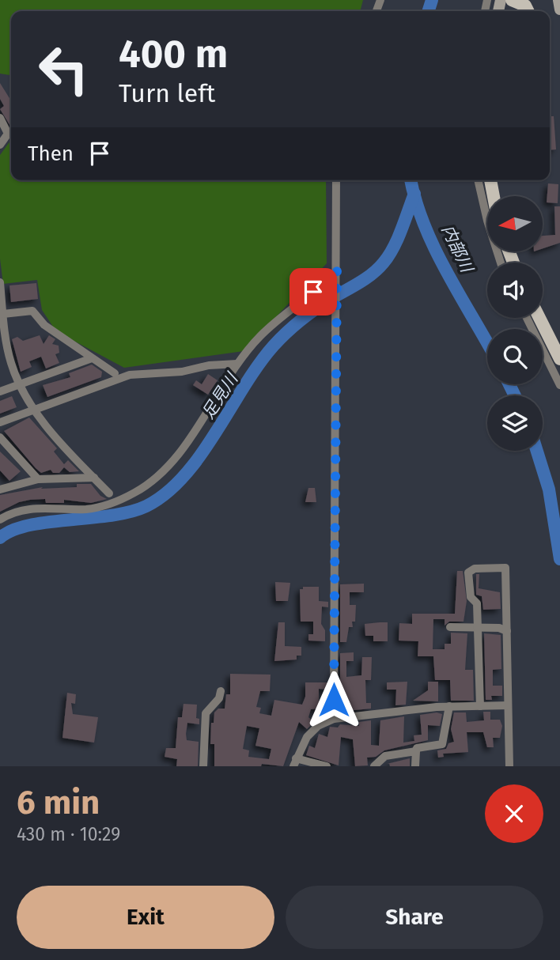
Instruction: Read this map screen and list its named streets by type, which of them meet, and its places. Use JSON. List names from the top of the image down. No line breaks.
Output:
{"water":["内部川","足見川"],"north":"left","page":{"turn":["400 m","Turn left"],"then":"Then","heading":["6 min","430 m · 10:29"],"buttons":["Exit","Share"]}}
